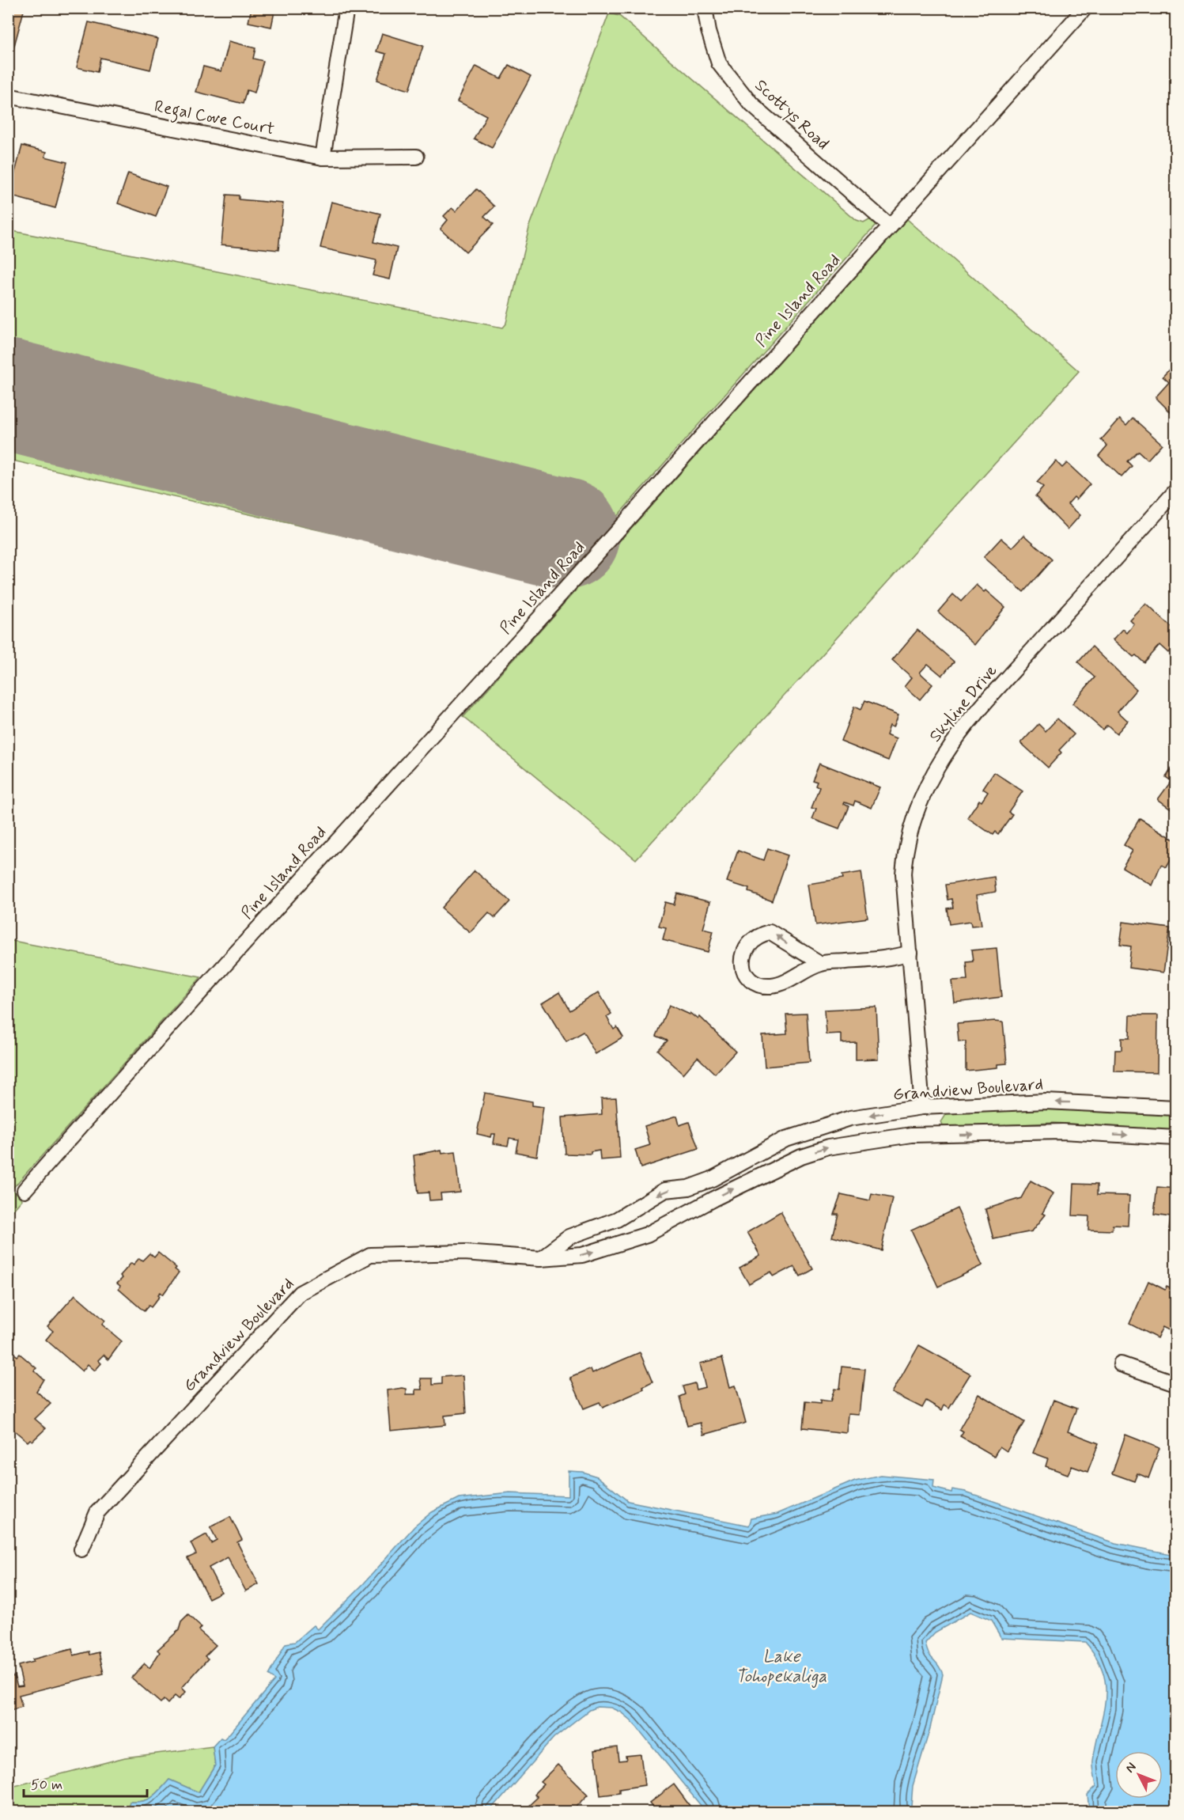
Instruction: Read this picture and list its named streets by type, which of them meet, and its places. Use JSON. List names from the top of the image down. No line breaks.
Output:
{"streets":{"street":["Scottys Road","Regal Cove Court","Pine Island Road","Skyline Drive","Grandview Boulevard"]},"crossings":[["Scottys Road","Pine Island Road"],["Skyline Drive","Grandview Boulevard"]],"water":["Lake Tohopekaliga"],"scale_bar":"50 m","north":"top left"}
